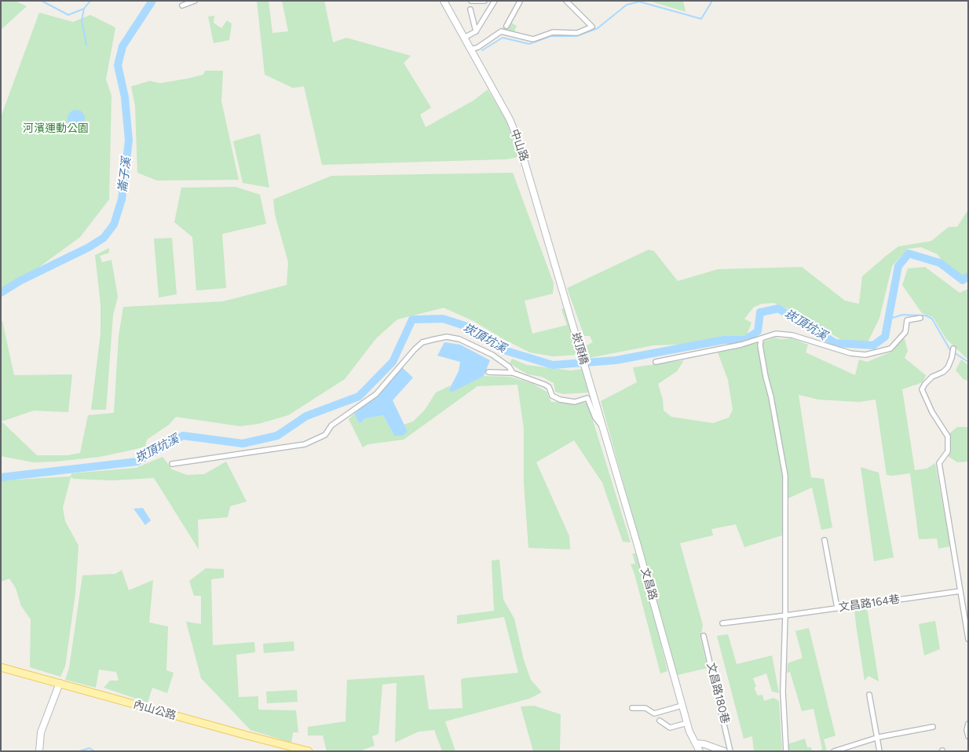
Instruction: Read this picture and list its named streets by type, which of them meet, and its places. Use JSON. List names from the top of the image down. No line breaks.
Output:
{"streets":{"main road":["中山路","崁頂橋","文昌路","內山公路"],"street":["文昌路164巷","文昌路180巷"]},"crossings":[["中山路","崁頂橋"],["崁頂橋","文昌路"]],"water":["崙子溪","崁頂坑溪"],"parks":["河濱運動公園"]}
